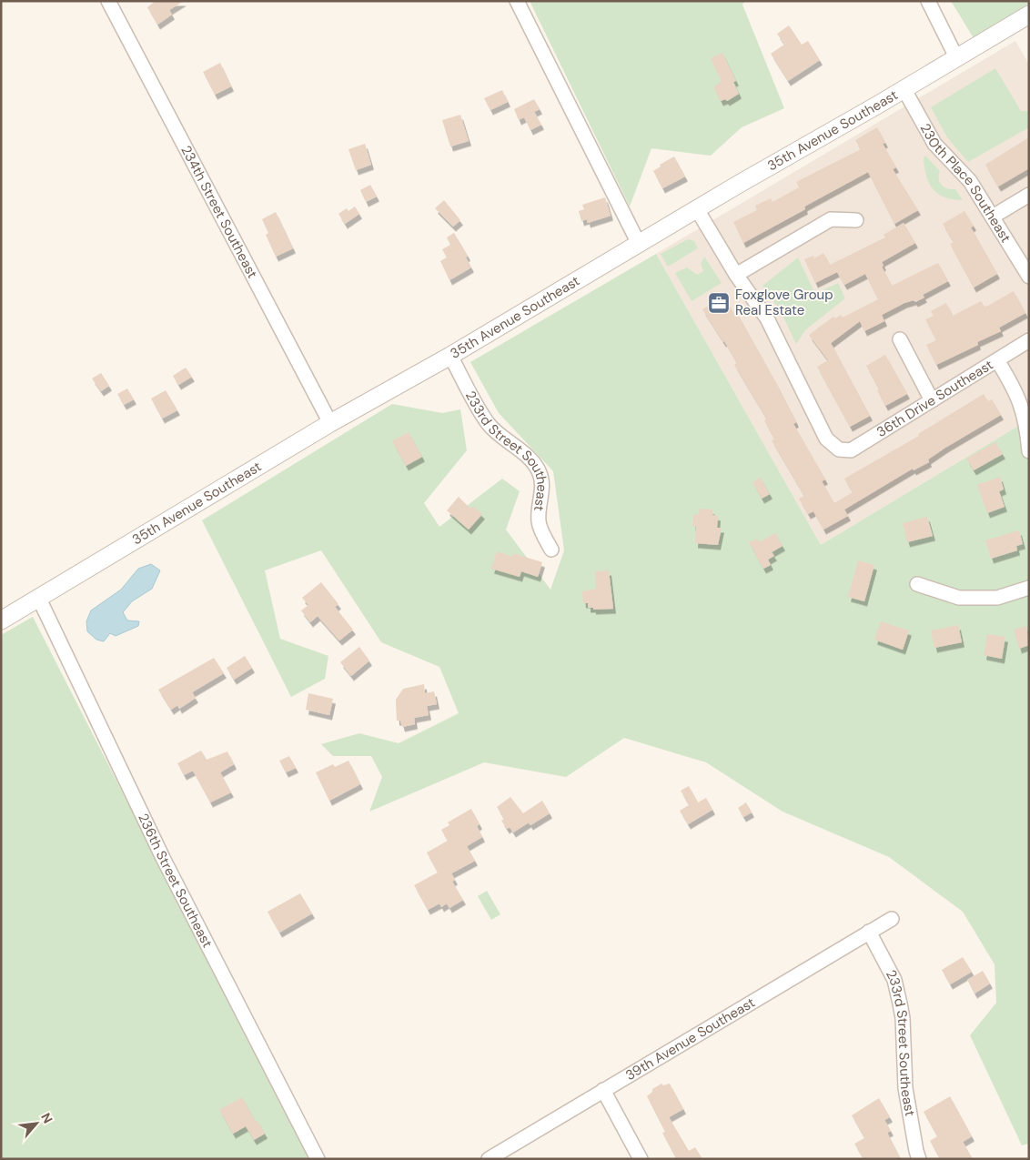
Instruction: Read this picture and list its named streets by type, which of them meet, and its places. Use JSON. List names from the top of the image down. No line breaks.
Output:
{"streets":{"street":["35th Avenue Southeast","230th Place Southeast","234th Street Southeast","36th Drive Southeast","233rd Street Southeast","236th Street Southeast","39th Avenue Southeast"]},"crossings":[["35th Avenue Southeast","230th Place Southeast"],["35th Avenue Southeast","234th Street Southeast"],["35th Avenue Southeast","233rd Street Southeast"],["35th Avenue Southeast","236th Street Southeast"],["233rd Street Southeast","39th Avenue Southeast"]],"places":{"office":["Foxglove Group Real Estate"]},"north":"top right"}
